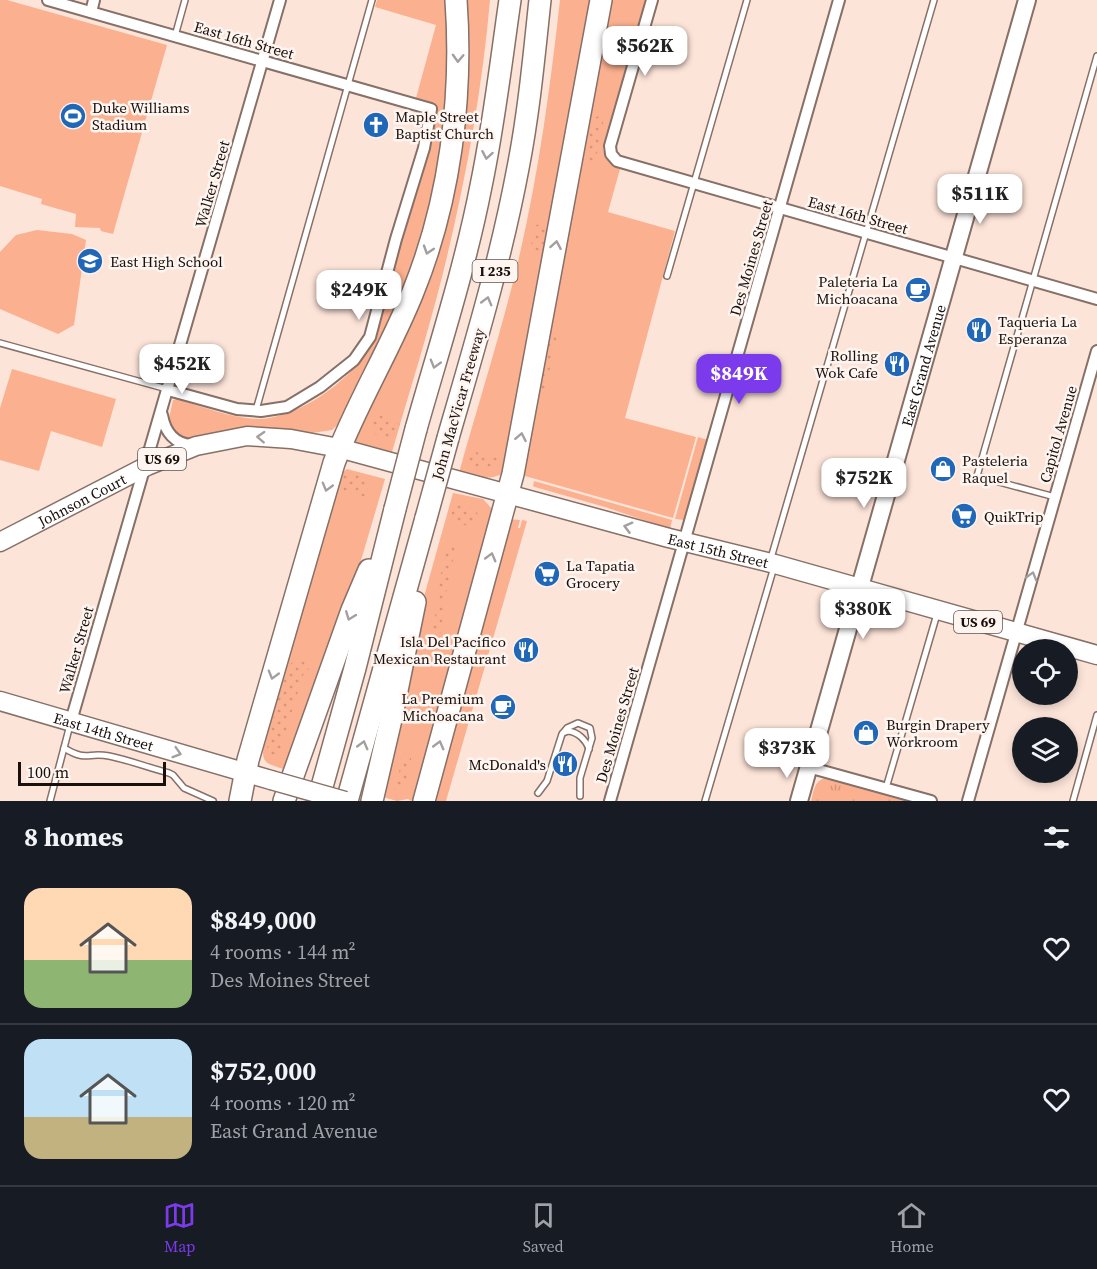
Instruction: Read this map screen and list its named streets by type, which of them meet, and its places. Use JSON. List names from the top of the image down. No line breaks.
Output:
{"streets":{"highway":["I 235","John MacVicar Freeway"],"main road":["East Grand Avenue","US 69","Johnson Court","East 15th Street","East 14th Street"],"street":["East 16th Street","Walker Street","Des Moines Street","Capitol Avenue"]},"crossings":[["East 16th Street","Walker Street"],["East 16th Street","Des Moines Street"],["East 16th Street","East Grand Avenue"],["Walker Street","Johnson Court"],["Walker Street","East 14th Street"],["Des Moines Street","East 15th Street"],["East Grand Avenue","East 15th Street"],["John MacVicar Freeway","East 14th Street"],["Capitol Avenue","East 15th Street"],["Johnson Court","East 15th Street"]],"one_way":["Johnson Court","East 14th Street"],"places":{"sports":["Duke Williams Stadium"],"church":["Maple Street Baptist Church"],"school or university":["East High School"],"cafe":["Paleteria La Michoacana","La Premium Michoacana"],"restaurant":["Taqueria La Esperanza","Rolling Wok Cafe","Isla Del Pacifico Mexican Restaurant","McDonald's"],"shop":["Pasteleria Raquel","Burgin Drapery Workroom"],"supermarket":["QuikTrip","La Tapatia Grocery"]},"scale_bar":"100 m","page":{"price":["$562K","$511K","$249K","$452K","$849K","$752K","$380K","$373K"],"scale":"100 m","heading":"8 homes","list":[{"name":"$849,000","note":"4 rooms · 144 m² · Des Moines Street"},{"name":"$752,000","note":"4 rooms · 120 m² · East Grand Avenue"}],"tabs":["Map","Saved","Home"]}}
